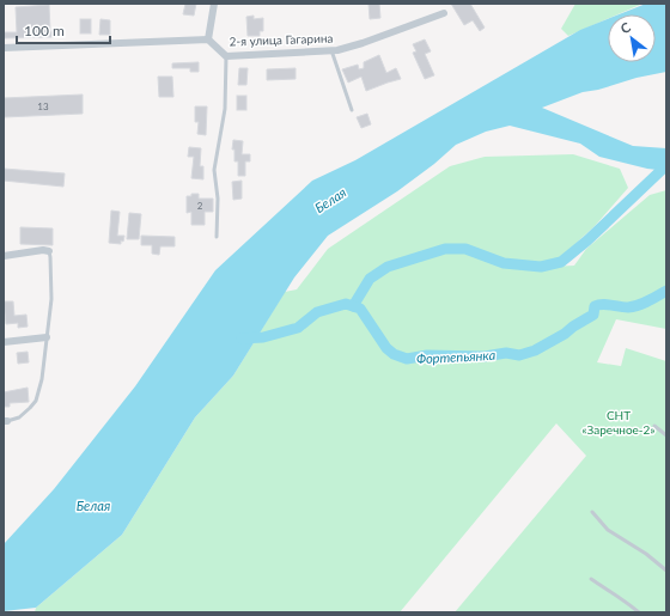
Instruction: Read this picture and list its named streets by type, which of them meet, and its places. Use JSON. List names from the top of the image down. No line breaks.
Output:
{"streets":{"street":["2-я улица Гагарина"]},"water":["Белая","Фортепьянка"],"parks":["СНТ «Заречное-2»"],"house_numbers":["13","2"],"scale_bar":"100 m","north":"top left"}
